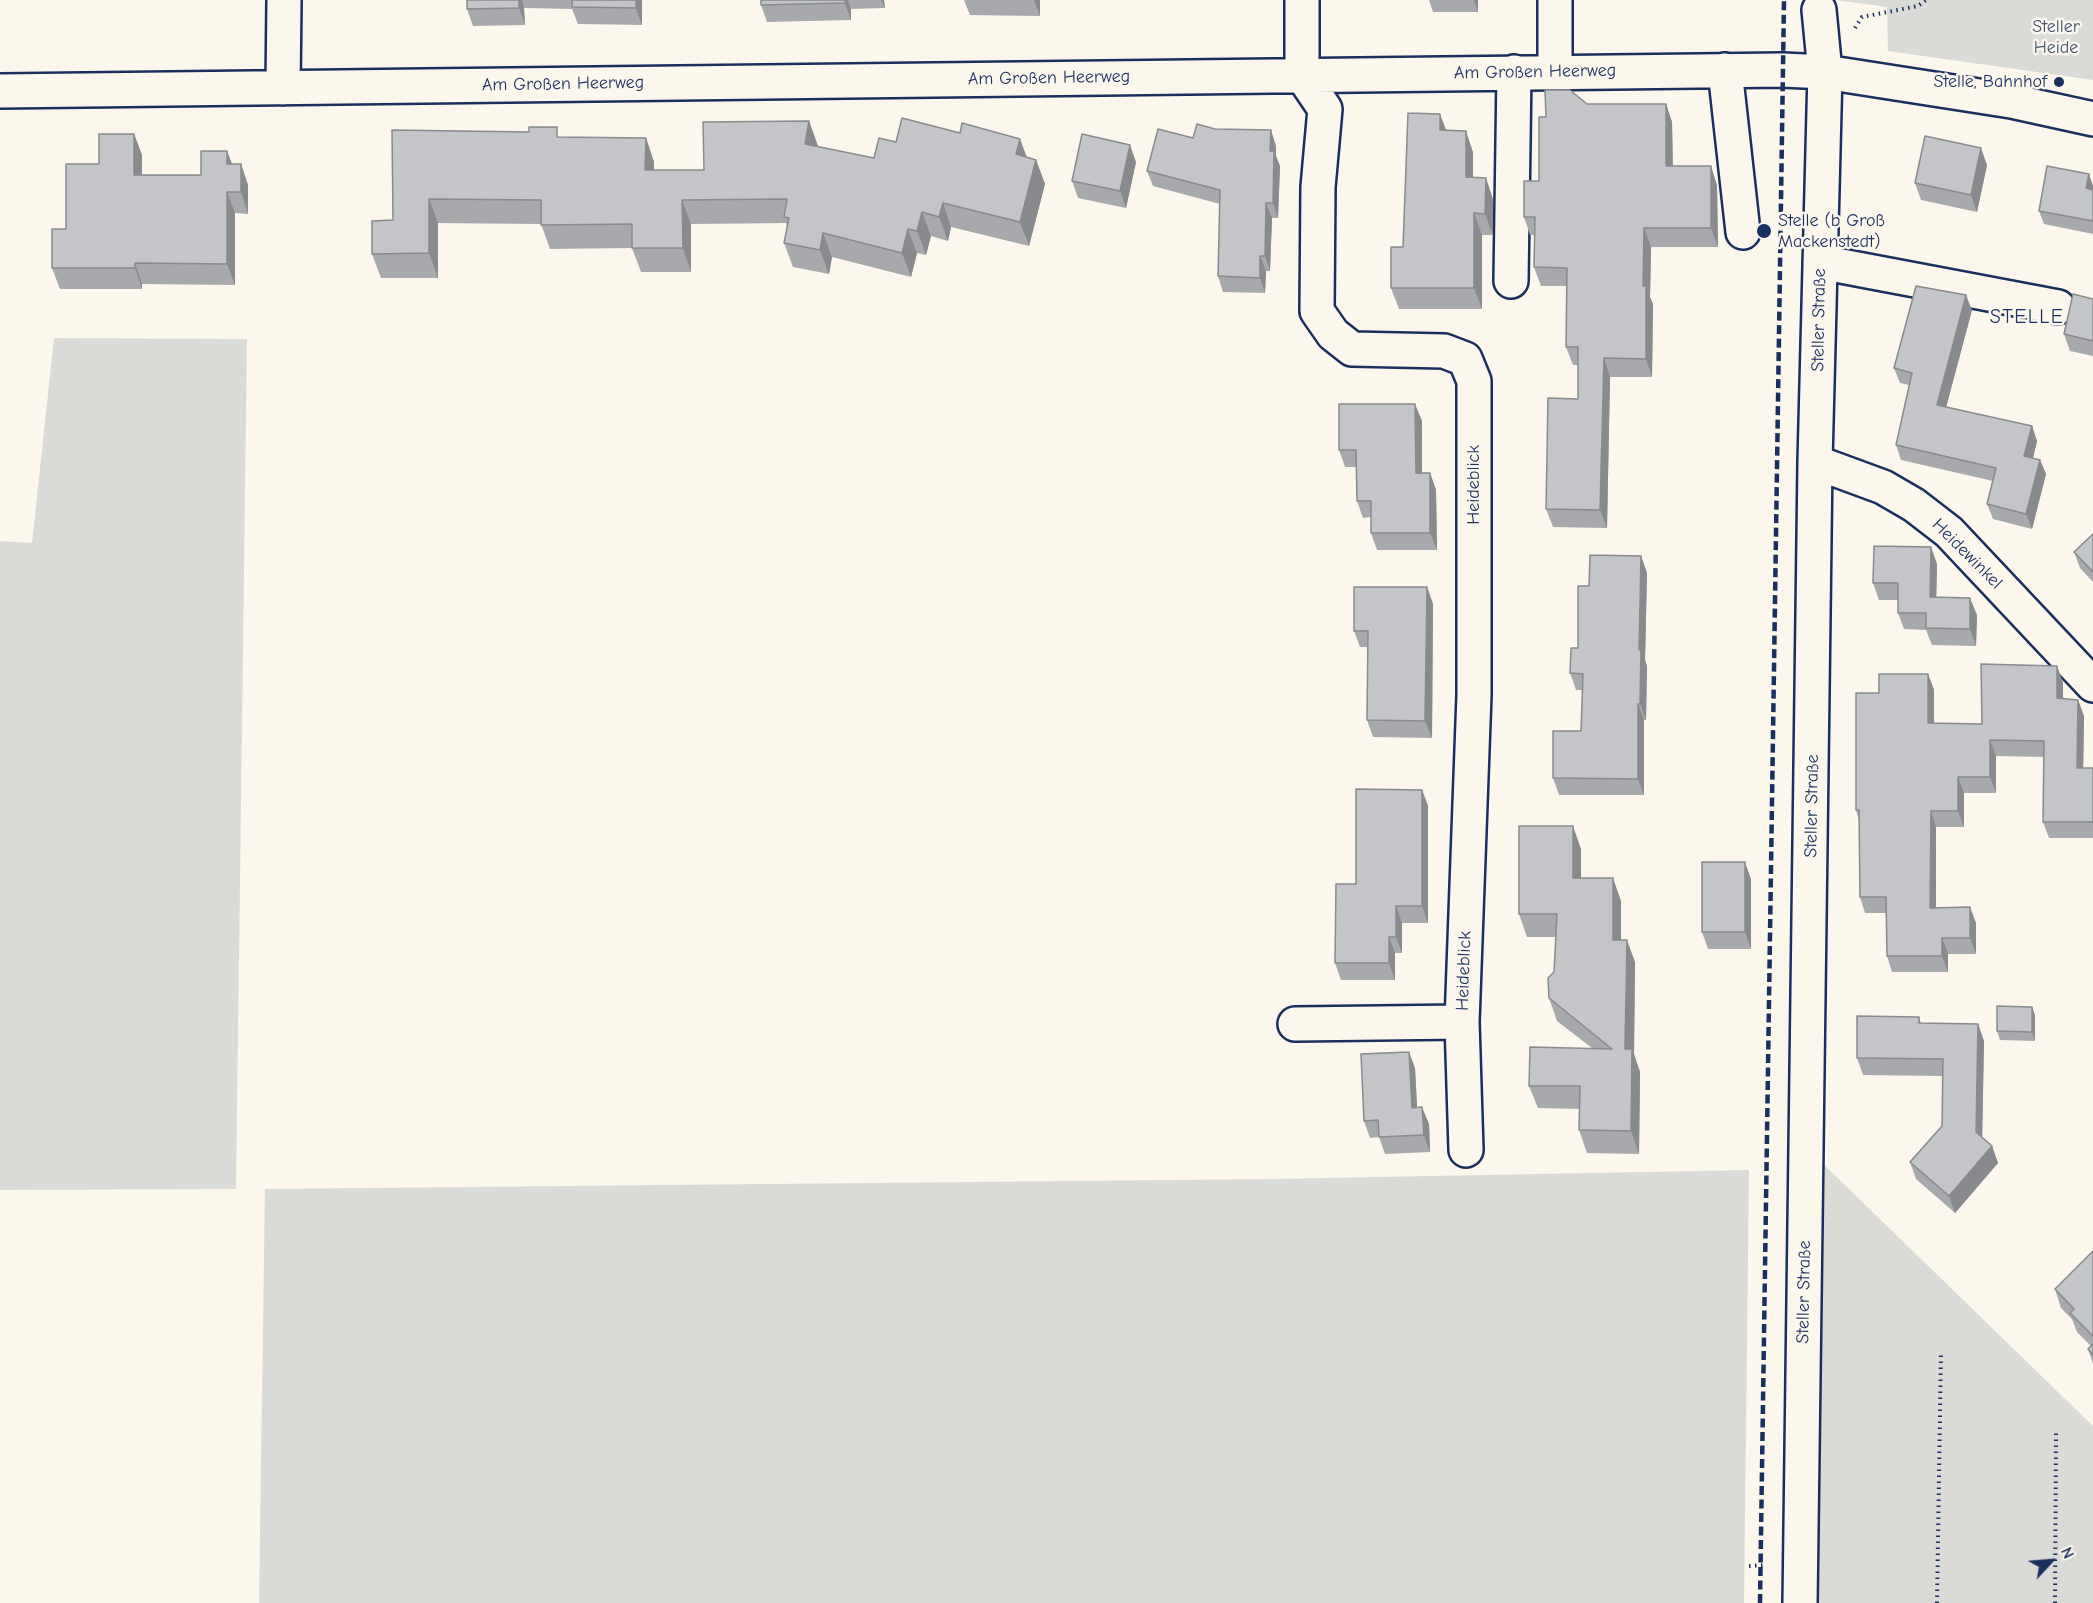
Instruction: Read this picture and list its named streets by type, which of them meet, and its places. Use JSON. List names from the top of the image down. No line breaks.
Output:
{"streets":{"street":["Am Großen Heerweg","Steller Straße","Heideblick","Heidewinkel"]},"crossings":[["Am Großen Heerweg","Steller Straße"],["Am Großen Heerweg","Heideblick"],["Steller Straße","Heidewinkel"]],"districts":["STELLE"],"parks":["Steller Heide"],"places":["Stelle, Bahnhof","Stelle (b Groß Mackenstedt)"],"north":"top right"}
